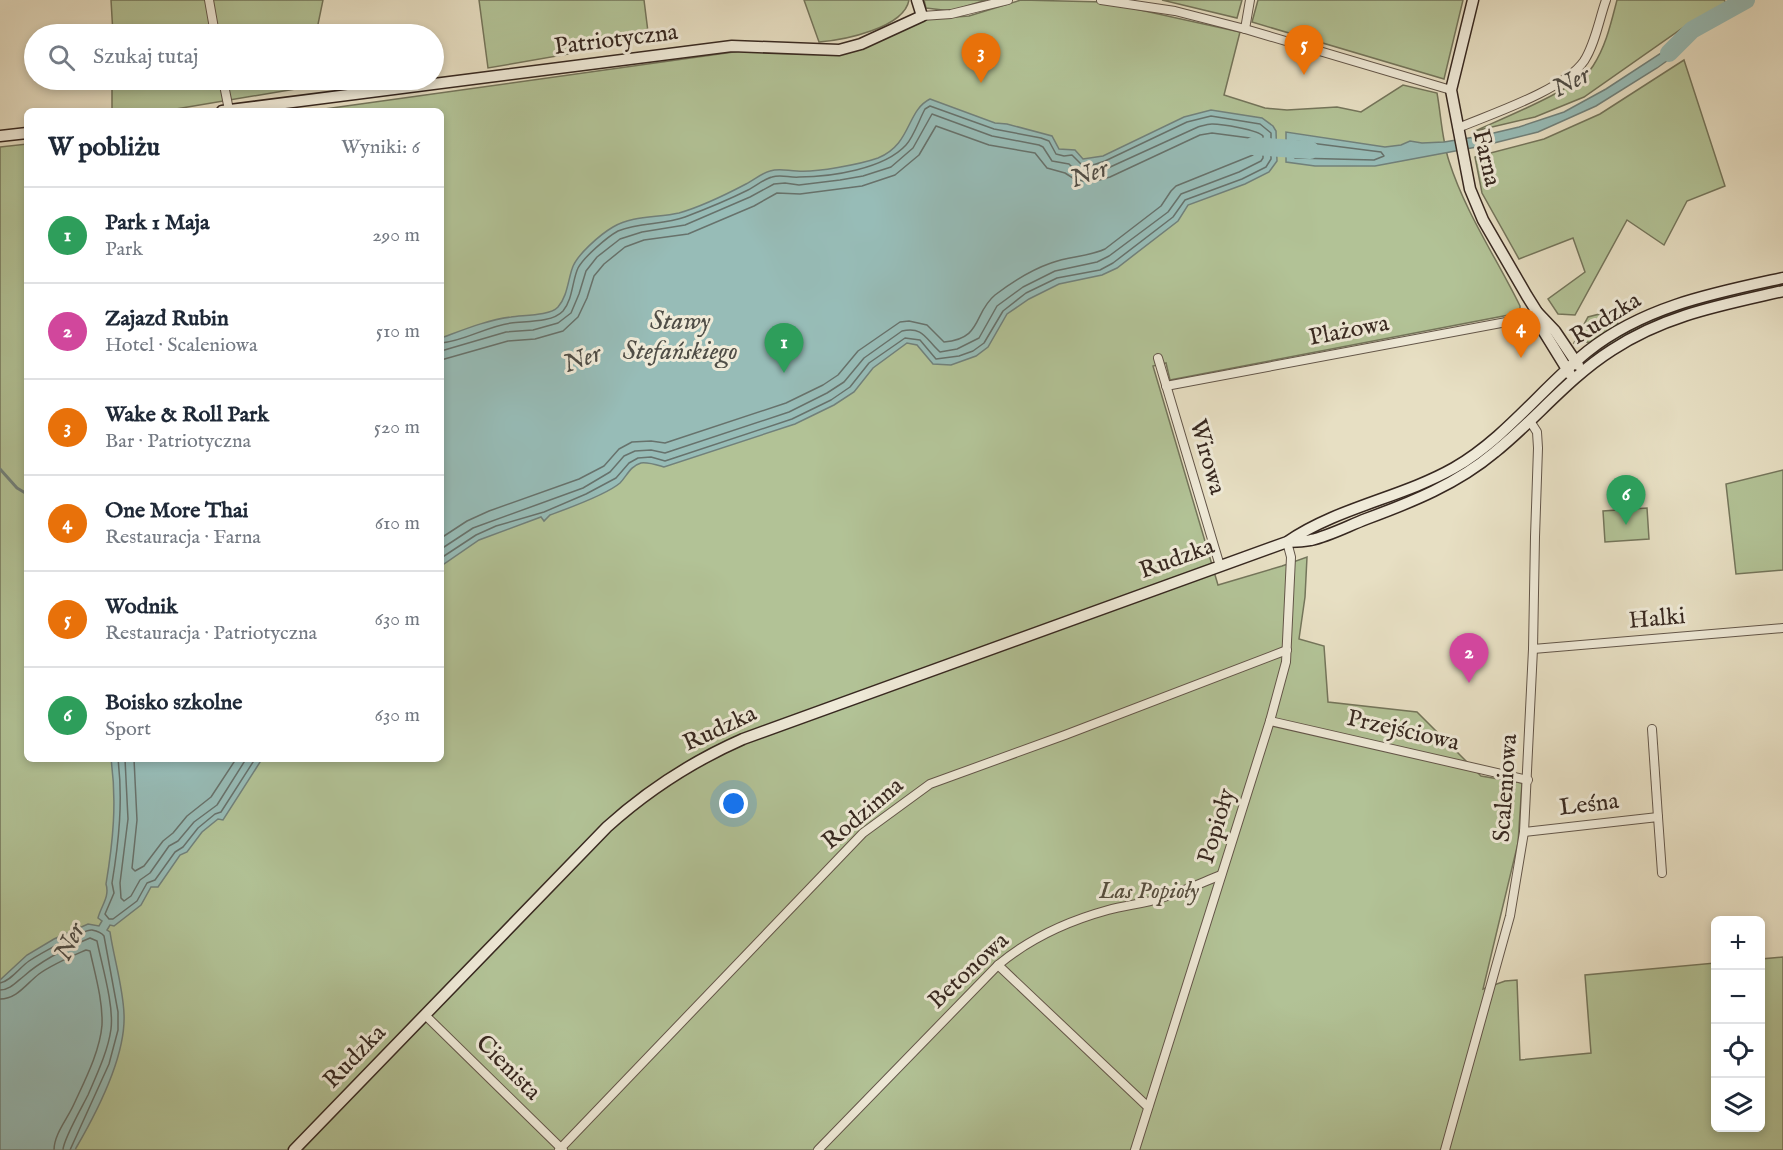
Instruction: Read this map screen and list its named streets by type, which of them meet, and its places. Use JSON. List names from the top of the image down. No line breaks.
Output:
{"streets":{"street":["Patriotyczna","Farna","Rudzka","Plażowa","Wirowa","Halki","Przejściowa","Scaleniowa","Leśna","Rodzinna","Popioły","Betonowa","Cienista"]},"crossings":[["Farna","Rudzka"],["Farna","Plażowa"],["Rudzka","Wirowa"],["Rudzka","Scaleniowa"],["Rudzka","Popioły"],["Rudzka","Cienista"],["Plażowa","Wirowa"],["Halki","Scaleniowa"],["Przejściowa","Scaleniowa"],["Przejściowa","Popioły"],["Scaleniowa","Leśna"],["Rodzinna","Popioły"],["Rodzinna","Cienista"],["Popioły","Betonowa"]],"water":["Ner","Stawy Stefańskiego"],"parks":["Las Popioły"],"page":{"search":"Szukaj tutaj","pins":["5","3","4","1","6","2"],"heading":["W pobliżu","Wyniki: 6"],"list":[{"mark":"1","name":"Park 1 Maja","note":"Park","value":"290 m"},{"mark":"2","name":"Zajazd Rubin","note":"Hotel · Scaleniowa","value":"510 m"},{"mark":"3","name":"Wake & Roll Park","note":"Bar · Patriotyczna","value":"520 m"},{"mark":"4","name":"One More Thai","note":"Restauracja · Farna","value":"610 m"},{"mark":"5","name":"Wodnik","note":"Restauracja · Patriotyczna","value":"630 m"},{"mark":"6","name":"Boisko szkolne","note":"Sport","value":"630 m"}],"map_buttons":["+","−"]}}
